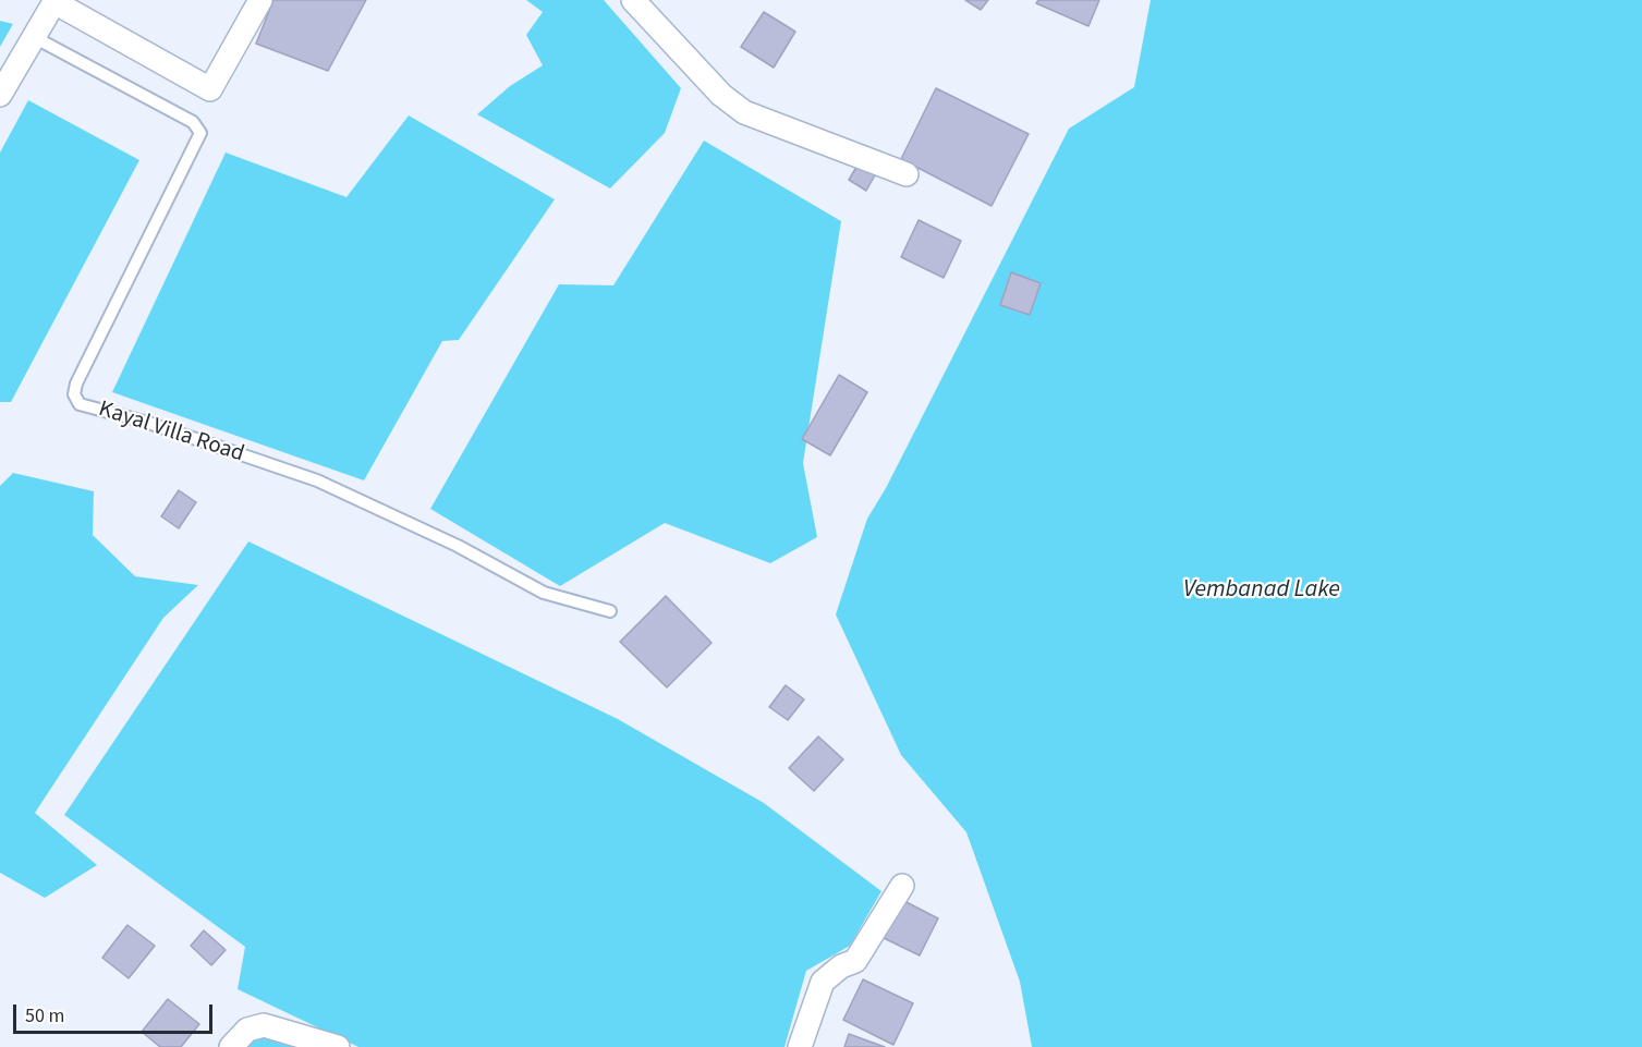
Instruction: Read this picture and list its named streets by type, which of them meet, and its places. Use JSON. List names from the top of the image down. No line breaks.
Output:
{"streets":{"lane":["Kayal Villa Road"]},"water":["Vembanad Lake"],"scale_bar":"50 m"}
